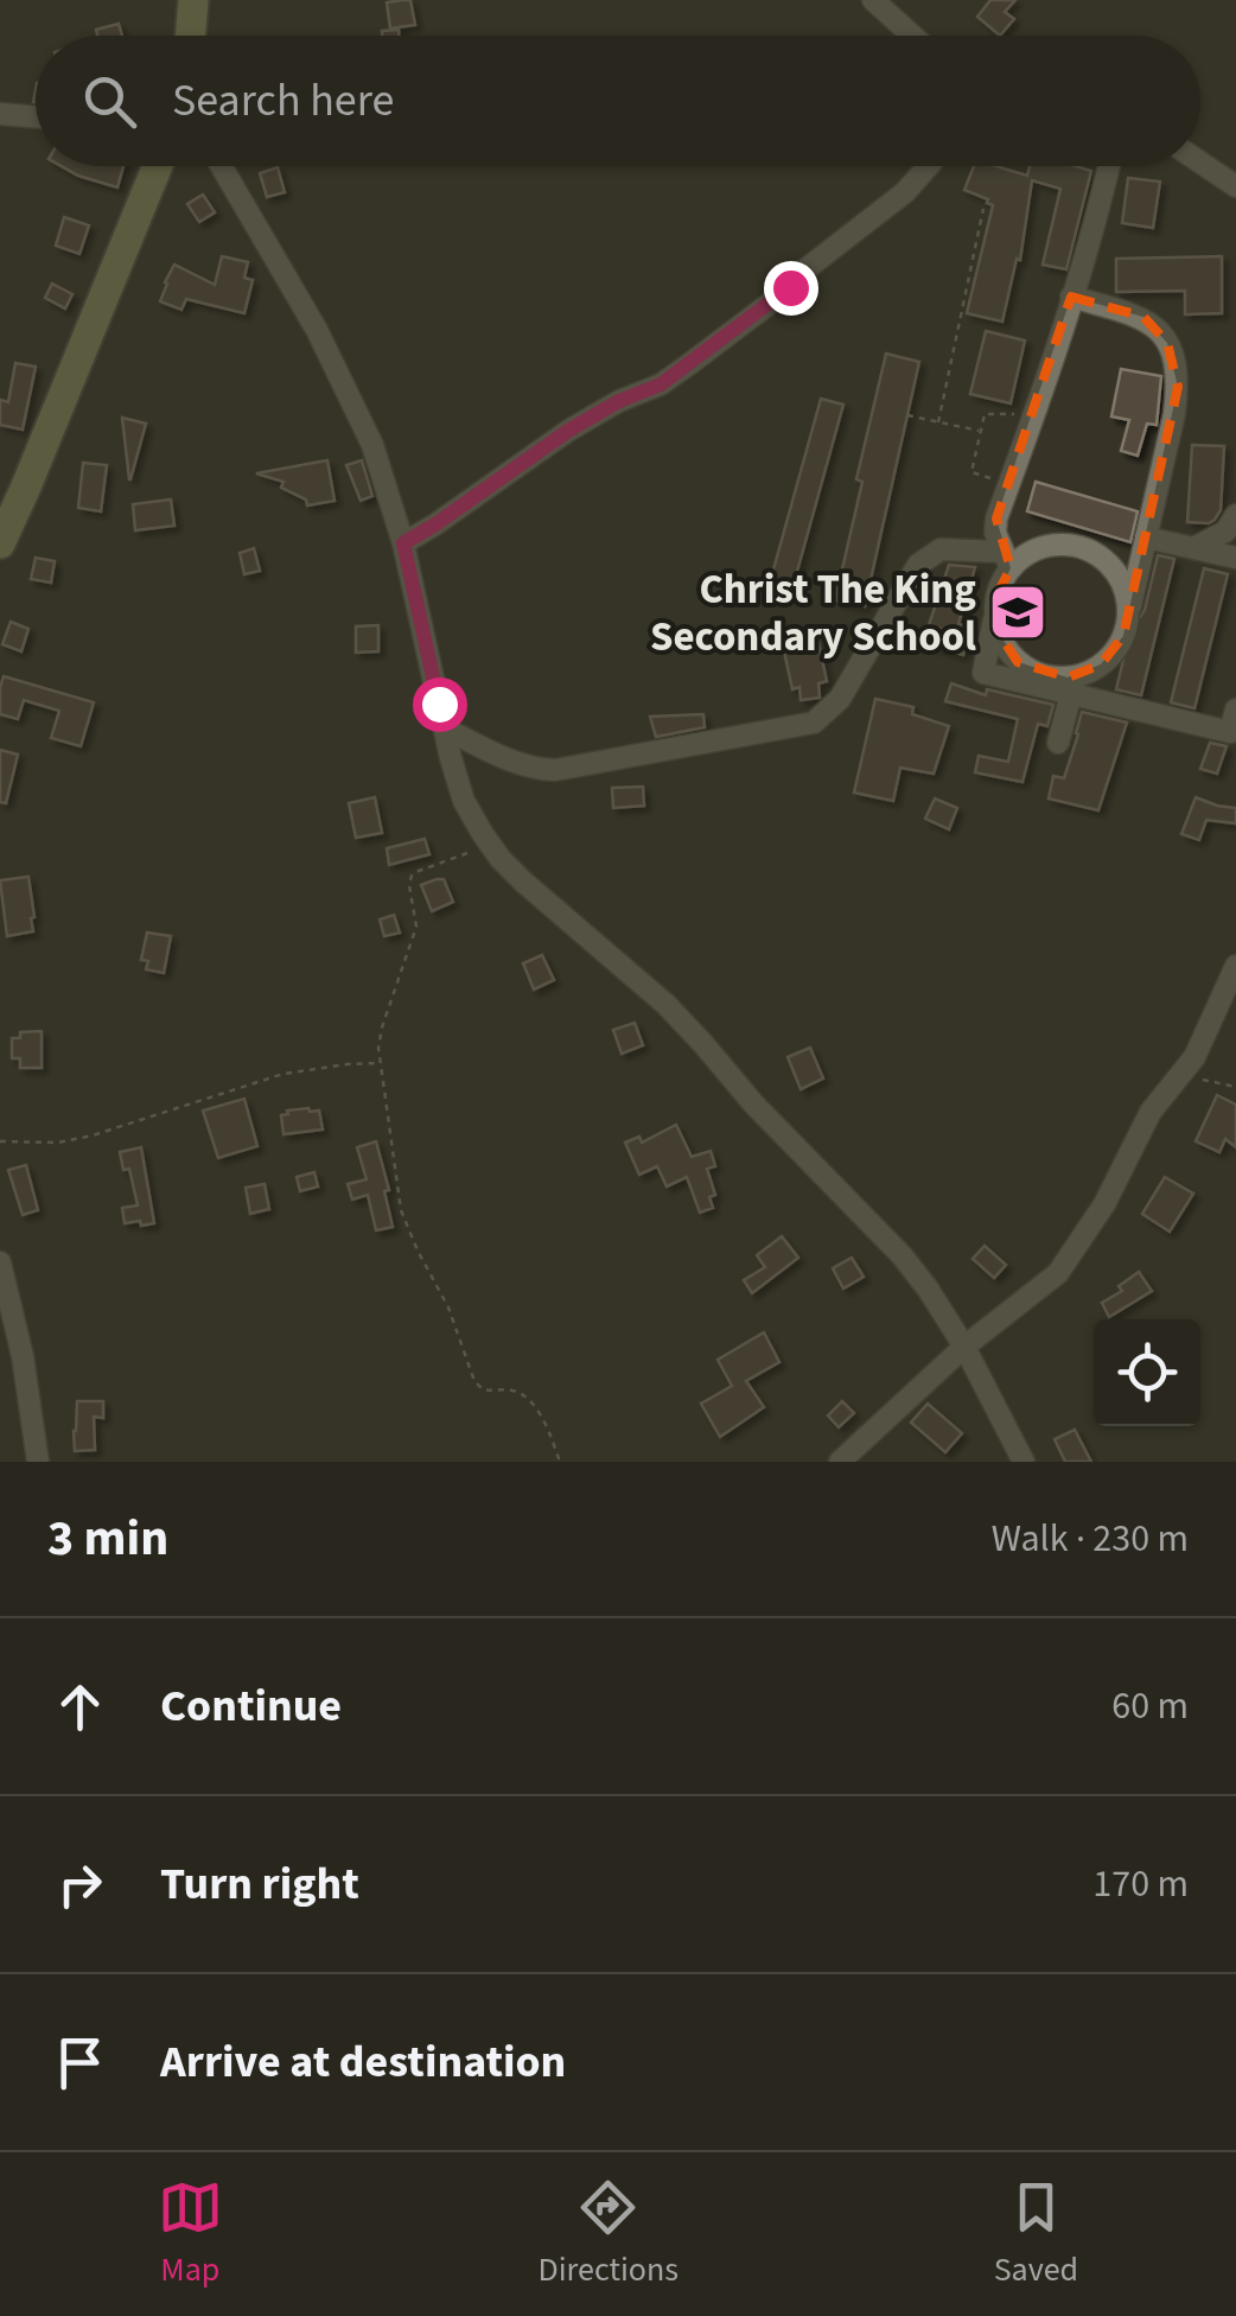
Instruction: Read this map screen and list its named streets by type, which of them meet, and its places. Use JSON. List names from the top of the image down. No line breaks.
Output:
{"places":{"school or university":["Christ The King Secondary School"]},"page":{"search":"Search here","heading":["3 min","Walk · 230 m"],"list":[["Continue","60 m"],["Turn right","170 m"],"Arrive at destination"],"nav":["Map","Directions","Saved"]}}
